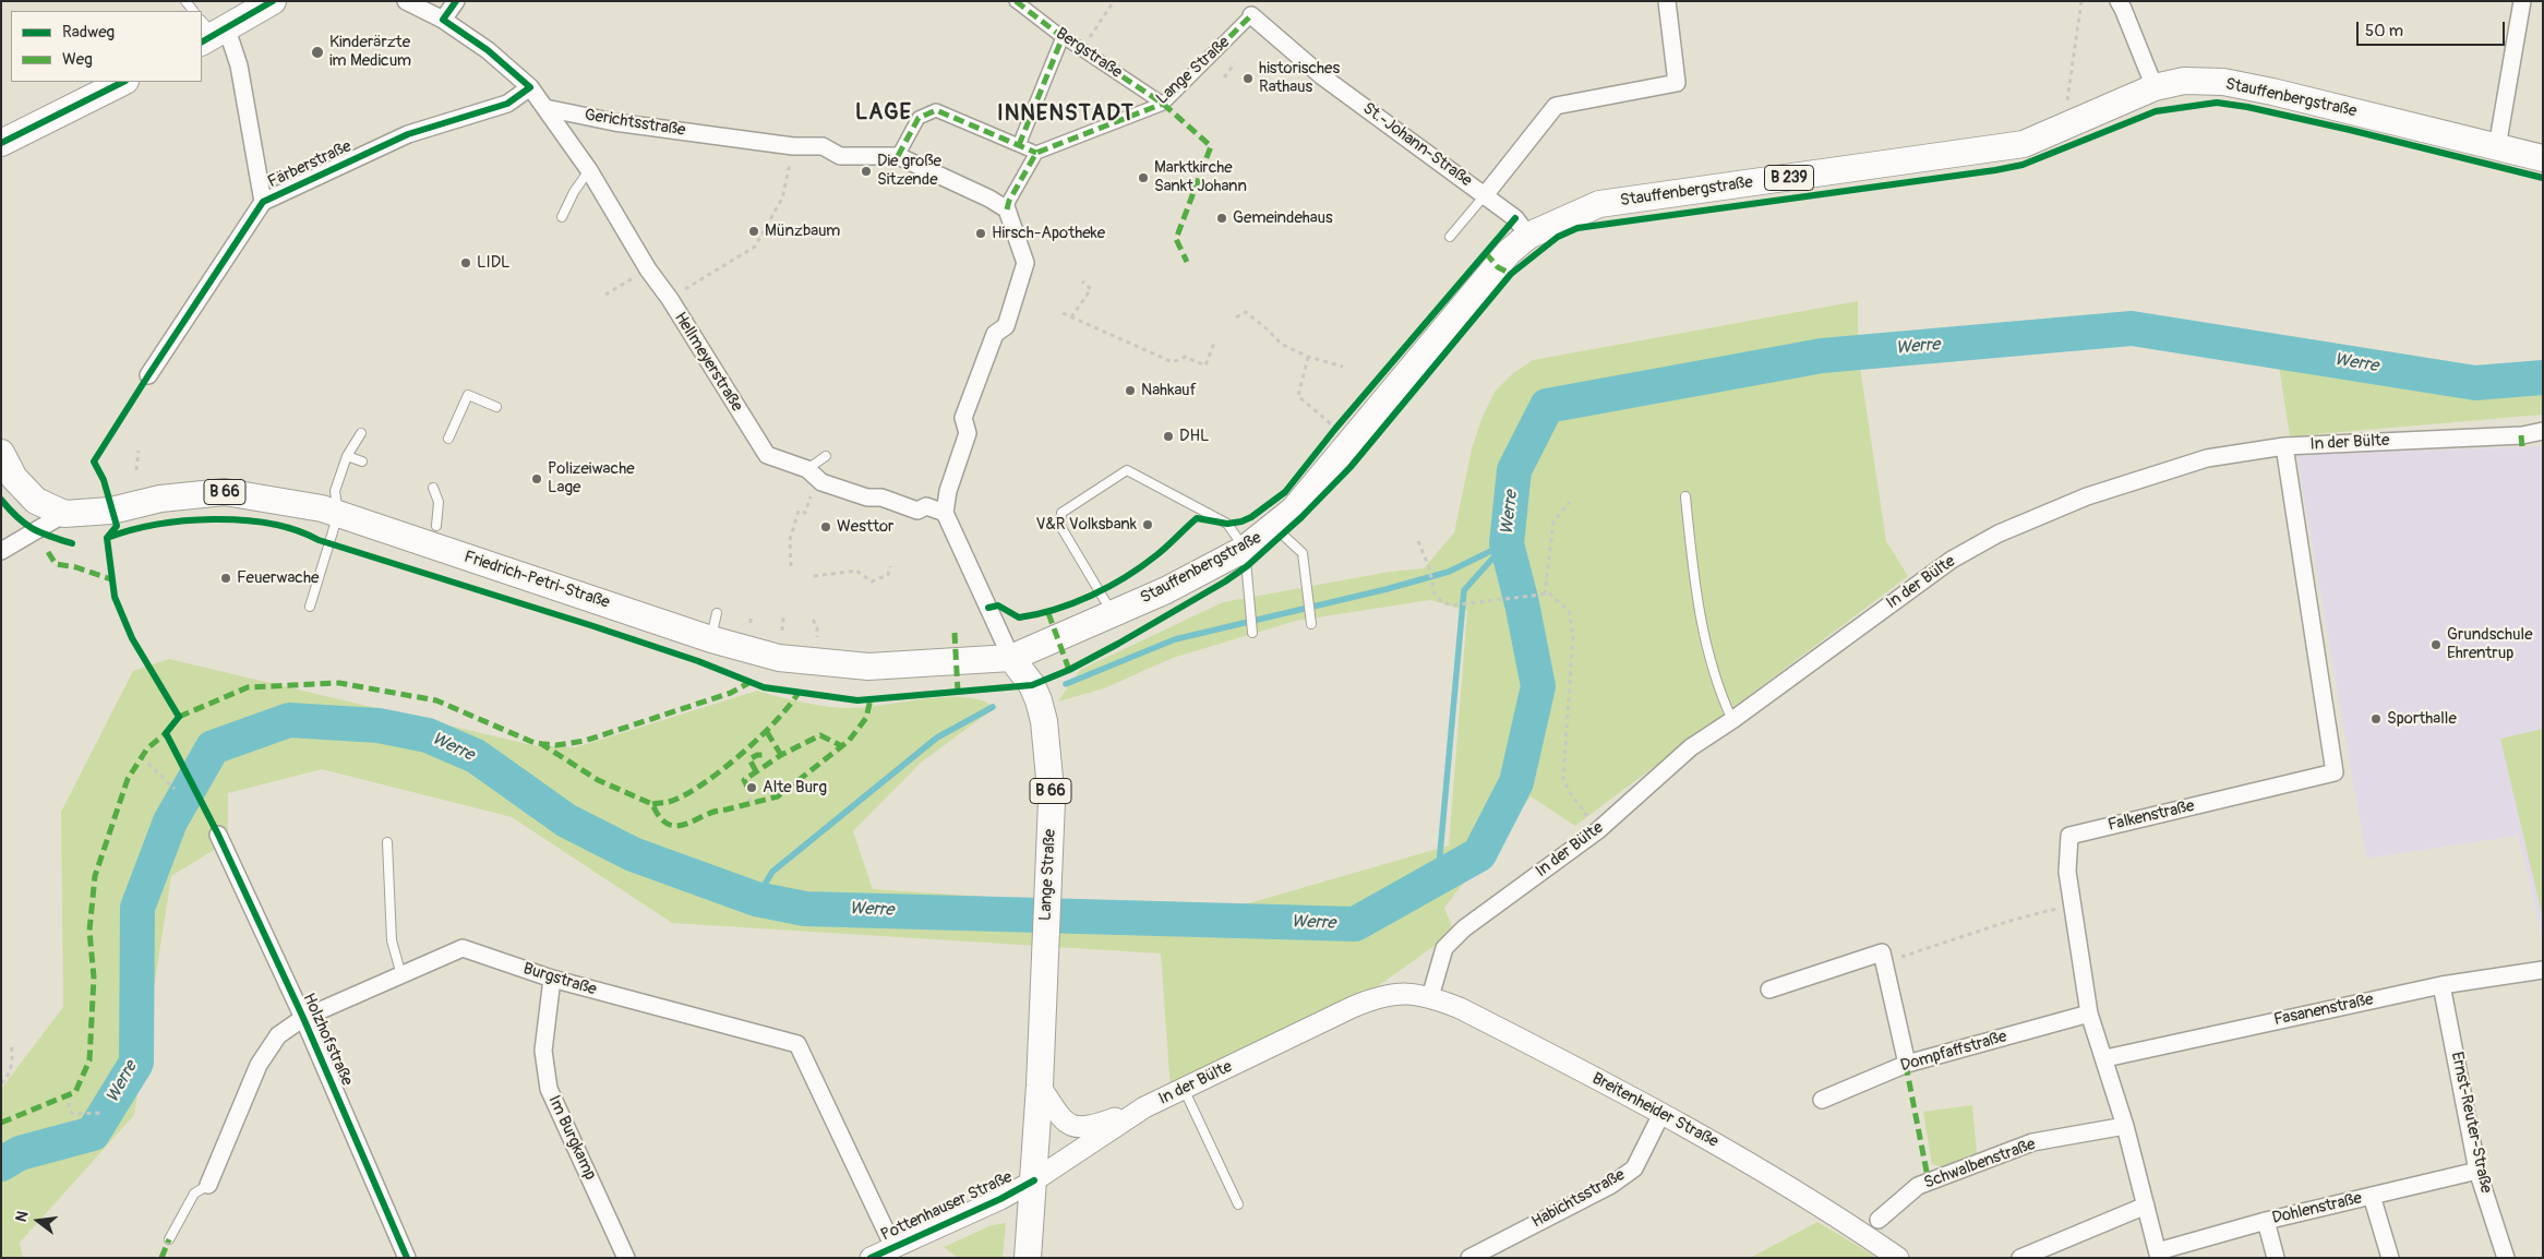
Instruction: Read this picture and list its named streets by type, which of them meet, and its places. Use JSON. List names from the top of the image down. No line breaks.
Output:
{"streets":{"main road":["Lange Straße","Stauffenbergstraße","B 239","B 66","Friedrich-Petri-Straße"],"street":["Bergstraße","Gerichtsstraße","St.-Johann-Straße","Färberstraße","Hellmeyerstraße","In der Bülte","Falkenstraße","Burgstraße","Fasanenstraße","Holzhofstraße","Dompfaffstraße","Breitenheider Straße","Ernst-Reuter-Straße","Im Burgkamp","Schwalbenstraße","Habichtsstraße","Pottenhauser Straße","Dohlenstraße"]},"crossings":[["Bergstraße","Lange Straße"],["Lange Straße","Stauffenbergstraße"],["Lange Straße","St.-Johann-Straße"],["Lange Straße","Hellmeyerstraße"],["Lange Straße","In der Bülte"],["Lange Straße","Friedrich-Petri-Straße"],["Lange Straße","Pottenhauser Straße"],["Stauffenbergstraße","St.-Johann-Straße"],["Stauffenbergstraße","Friedrich-Petri-Straße"],["Gerichtsstraße","Hellmeyerstraße"],["In der Bülte","Falkenstraße"],["In der Bülte","Breitenheider Straße"],["In der Bülte","Pottenhauser Straße"],["Falkenstraße","Fasanenstraße"],["Falkenstraße","Dompfaffstraße"],["Falkenstraße","Schwalbenstraße"],["Falkenstraße","Dohlenstraße"],["Burgstraße","Holzhofstraße"],["Burgstraße","Im Burgkamp"],["Burgstraße","Pottenhauser Straße"],["Fasanenstraße","Ernst-Reuter-Straße"],["Breitenheider Straße","Habichtsstraße"],["Ernst-Reuter-Straße","Dohlenstraße"]],"districts":["LAGE","INNENSTADT"],"water":["Werre"],"places":["Kinderärzte im Medicum","historisches Rathaus","Die große Sitzende","Marktkirche Sankt Johann","Gemeindehaus","Münzbaum","Hirsch-Apotheke","LIDL","Nahkauf","DHL","Polizeiwache Lage","V&R Volksbank","Westtor","Feuerwache","Grundschule Ehrentrup","Sporthalle","Alte Burg"],"legend":["Radweg","Weg"],"scale_bar":"50 m","north":"left"}
